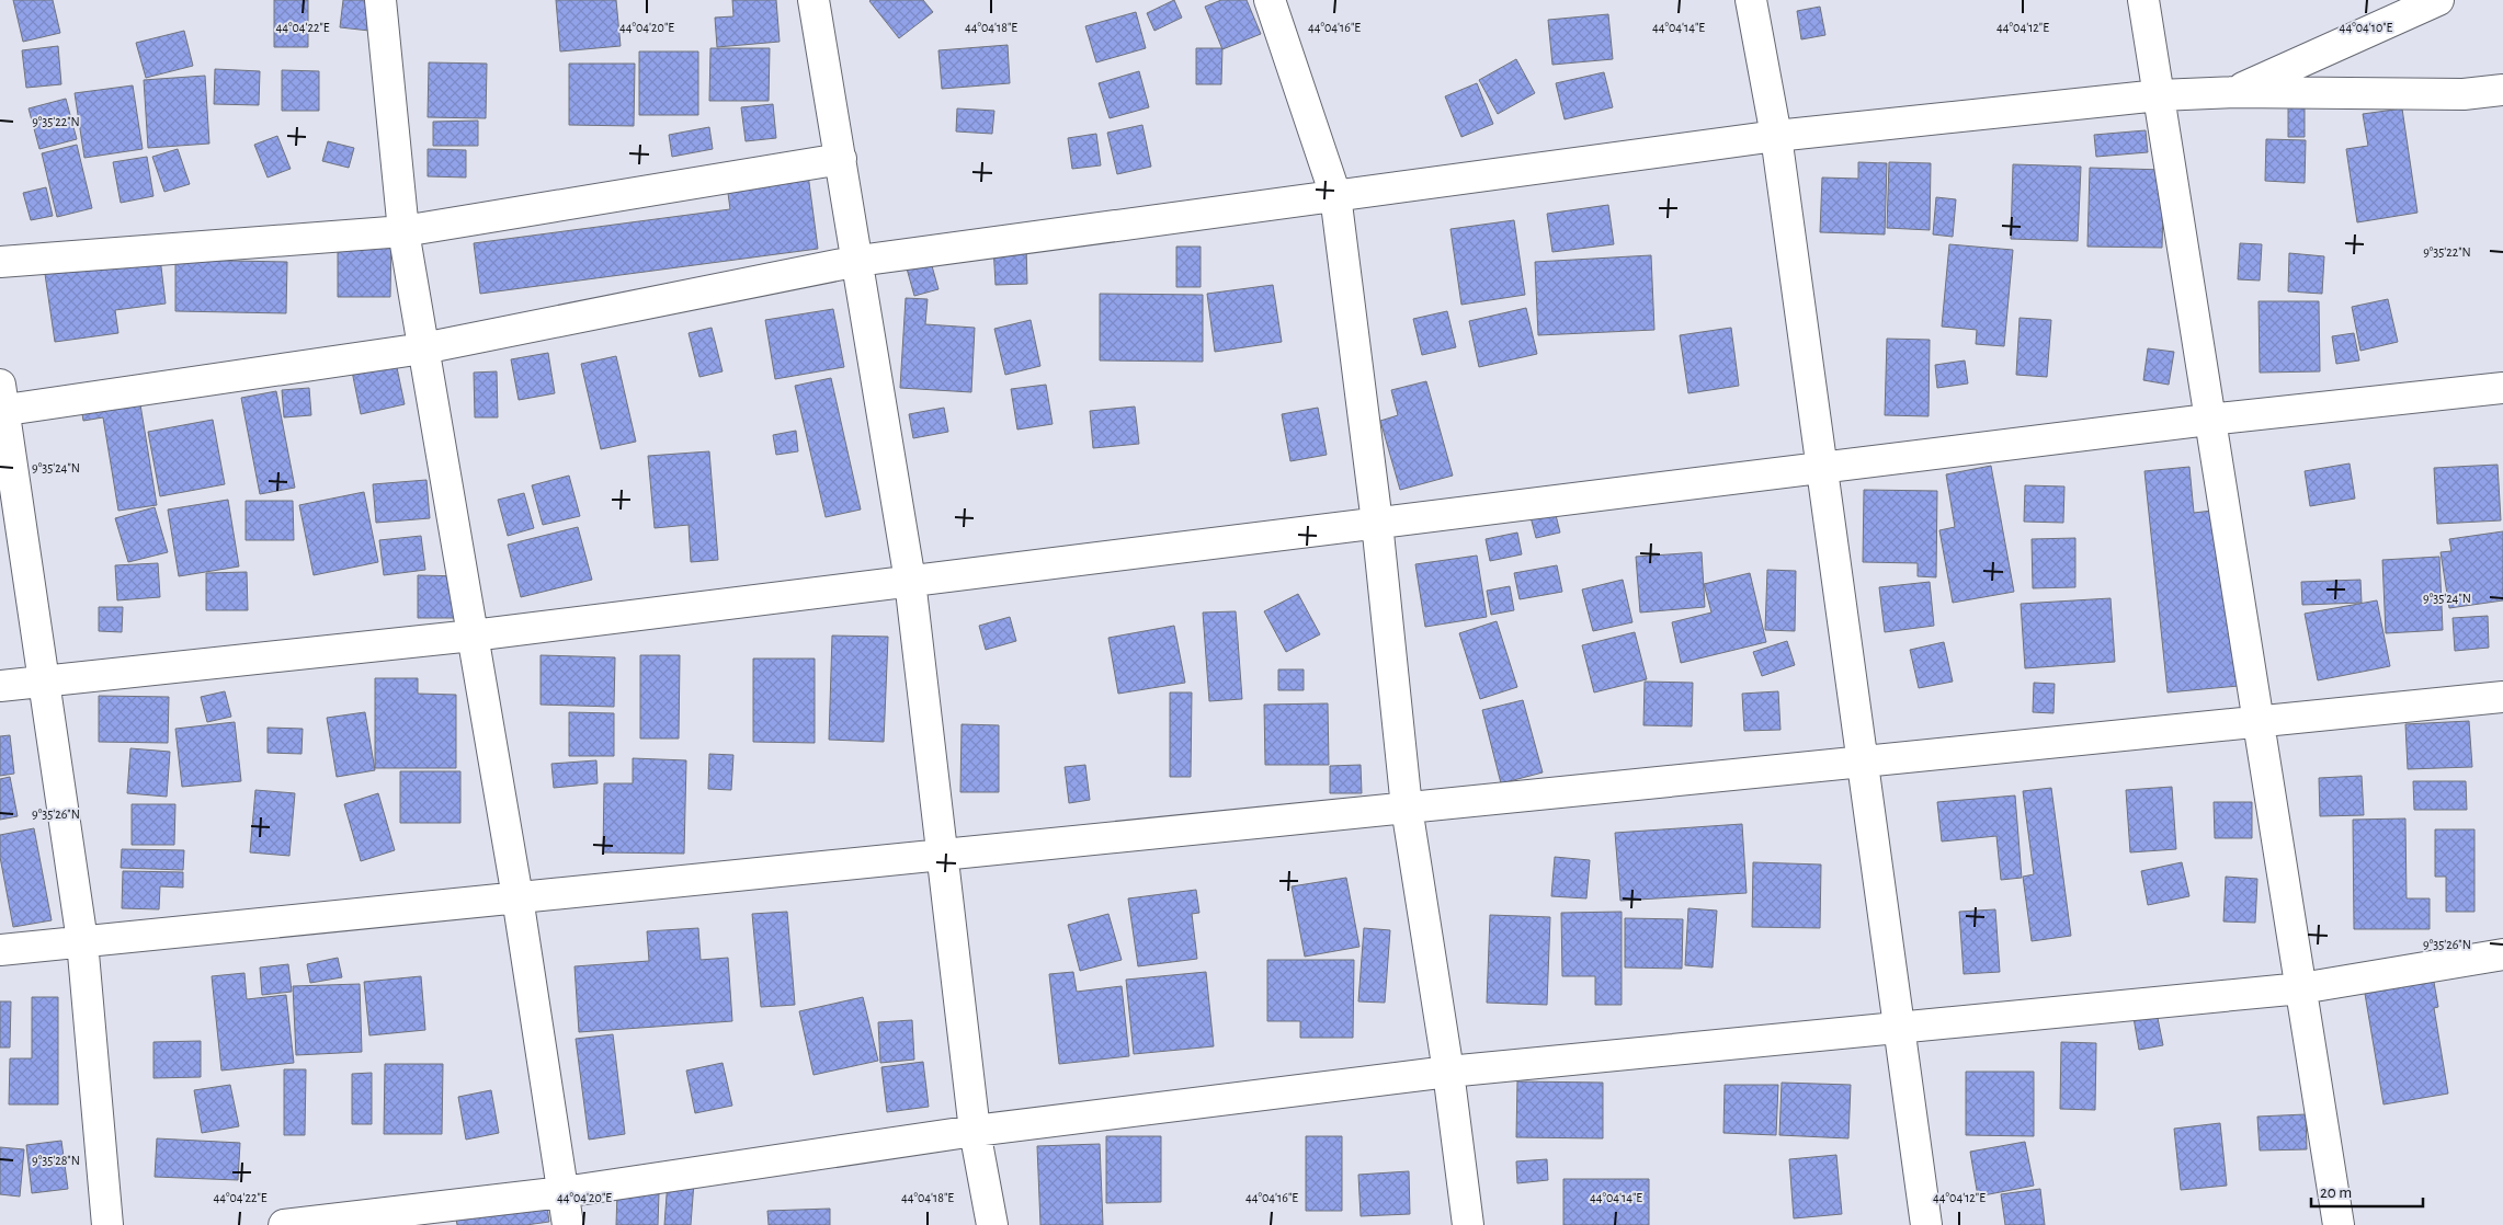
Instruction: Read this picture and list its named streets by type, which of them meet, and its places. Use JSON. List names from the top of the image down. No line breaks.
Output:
{"scale_bar":"20 m","coordinates":["44°04'22\"E","44°04'20\"E","44°04'18\"E","44°04'16\"E","44°04'14\"E","44°04'12\"E","44°04'10\"E","9°35'22\"N","9°35'24\"N","9°35'26\"N","9°35'28\"N"]}
